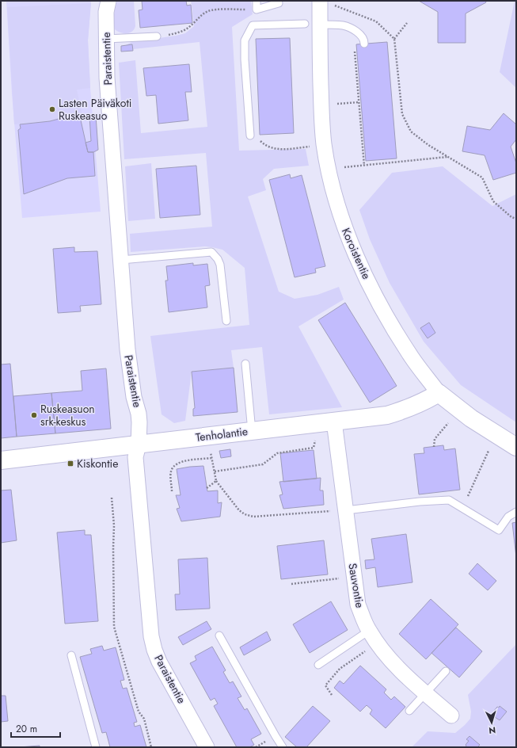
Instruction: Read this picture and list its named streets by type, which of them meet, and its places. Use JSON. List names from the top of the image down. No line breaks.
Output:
{"streets":{"street":["Paraistentie","Koroistentie","Tenholantie","Sauvontie"]},"crossings":[["Paraistentie","Tenholantie"],["Koroistentie","Tenholantie"],["Tenholantie","Sauvontie"]],"places":{"other":["Lasten Päiväkoti Ruskeasuo","Ruskeasuon srk-keskus"],"transit":["Kiskontie"]},"scale_bar":"20 m","north":"bottom"}
